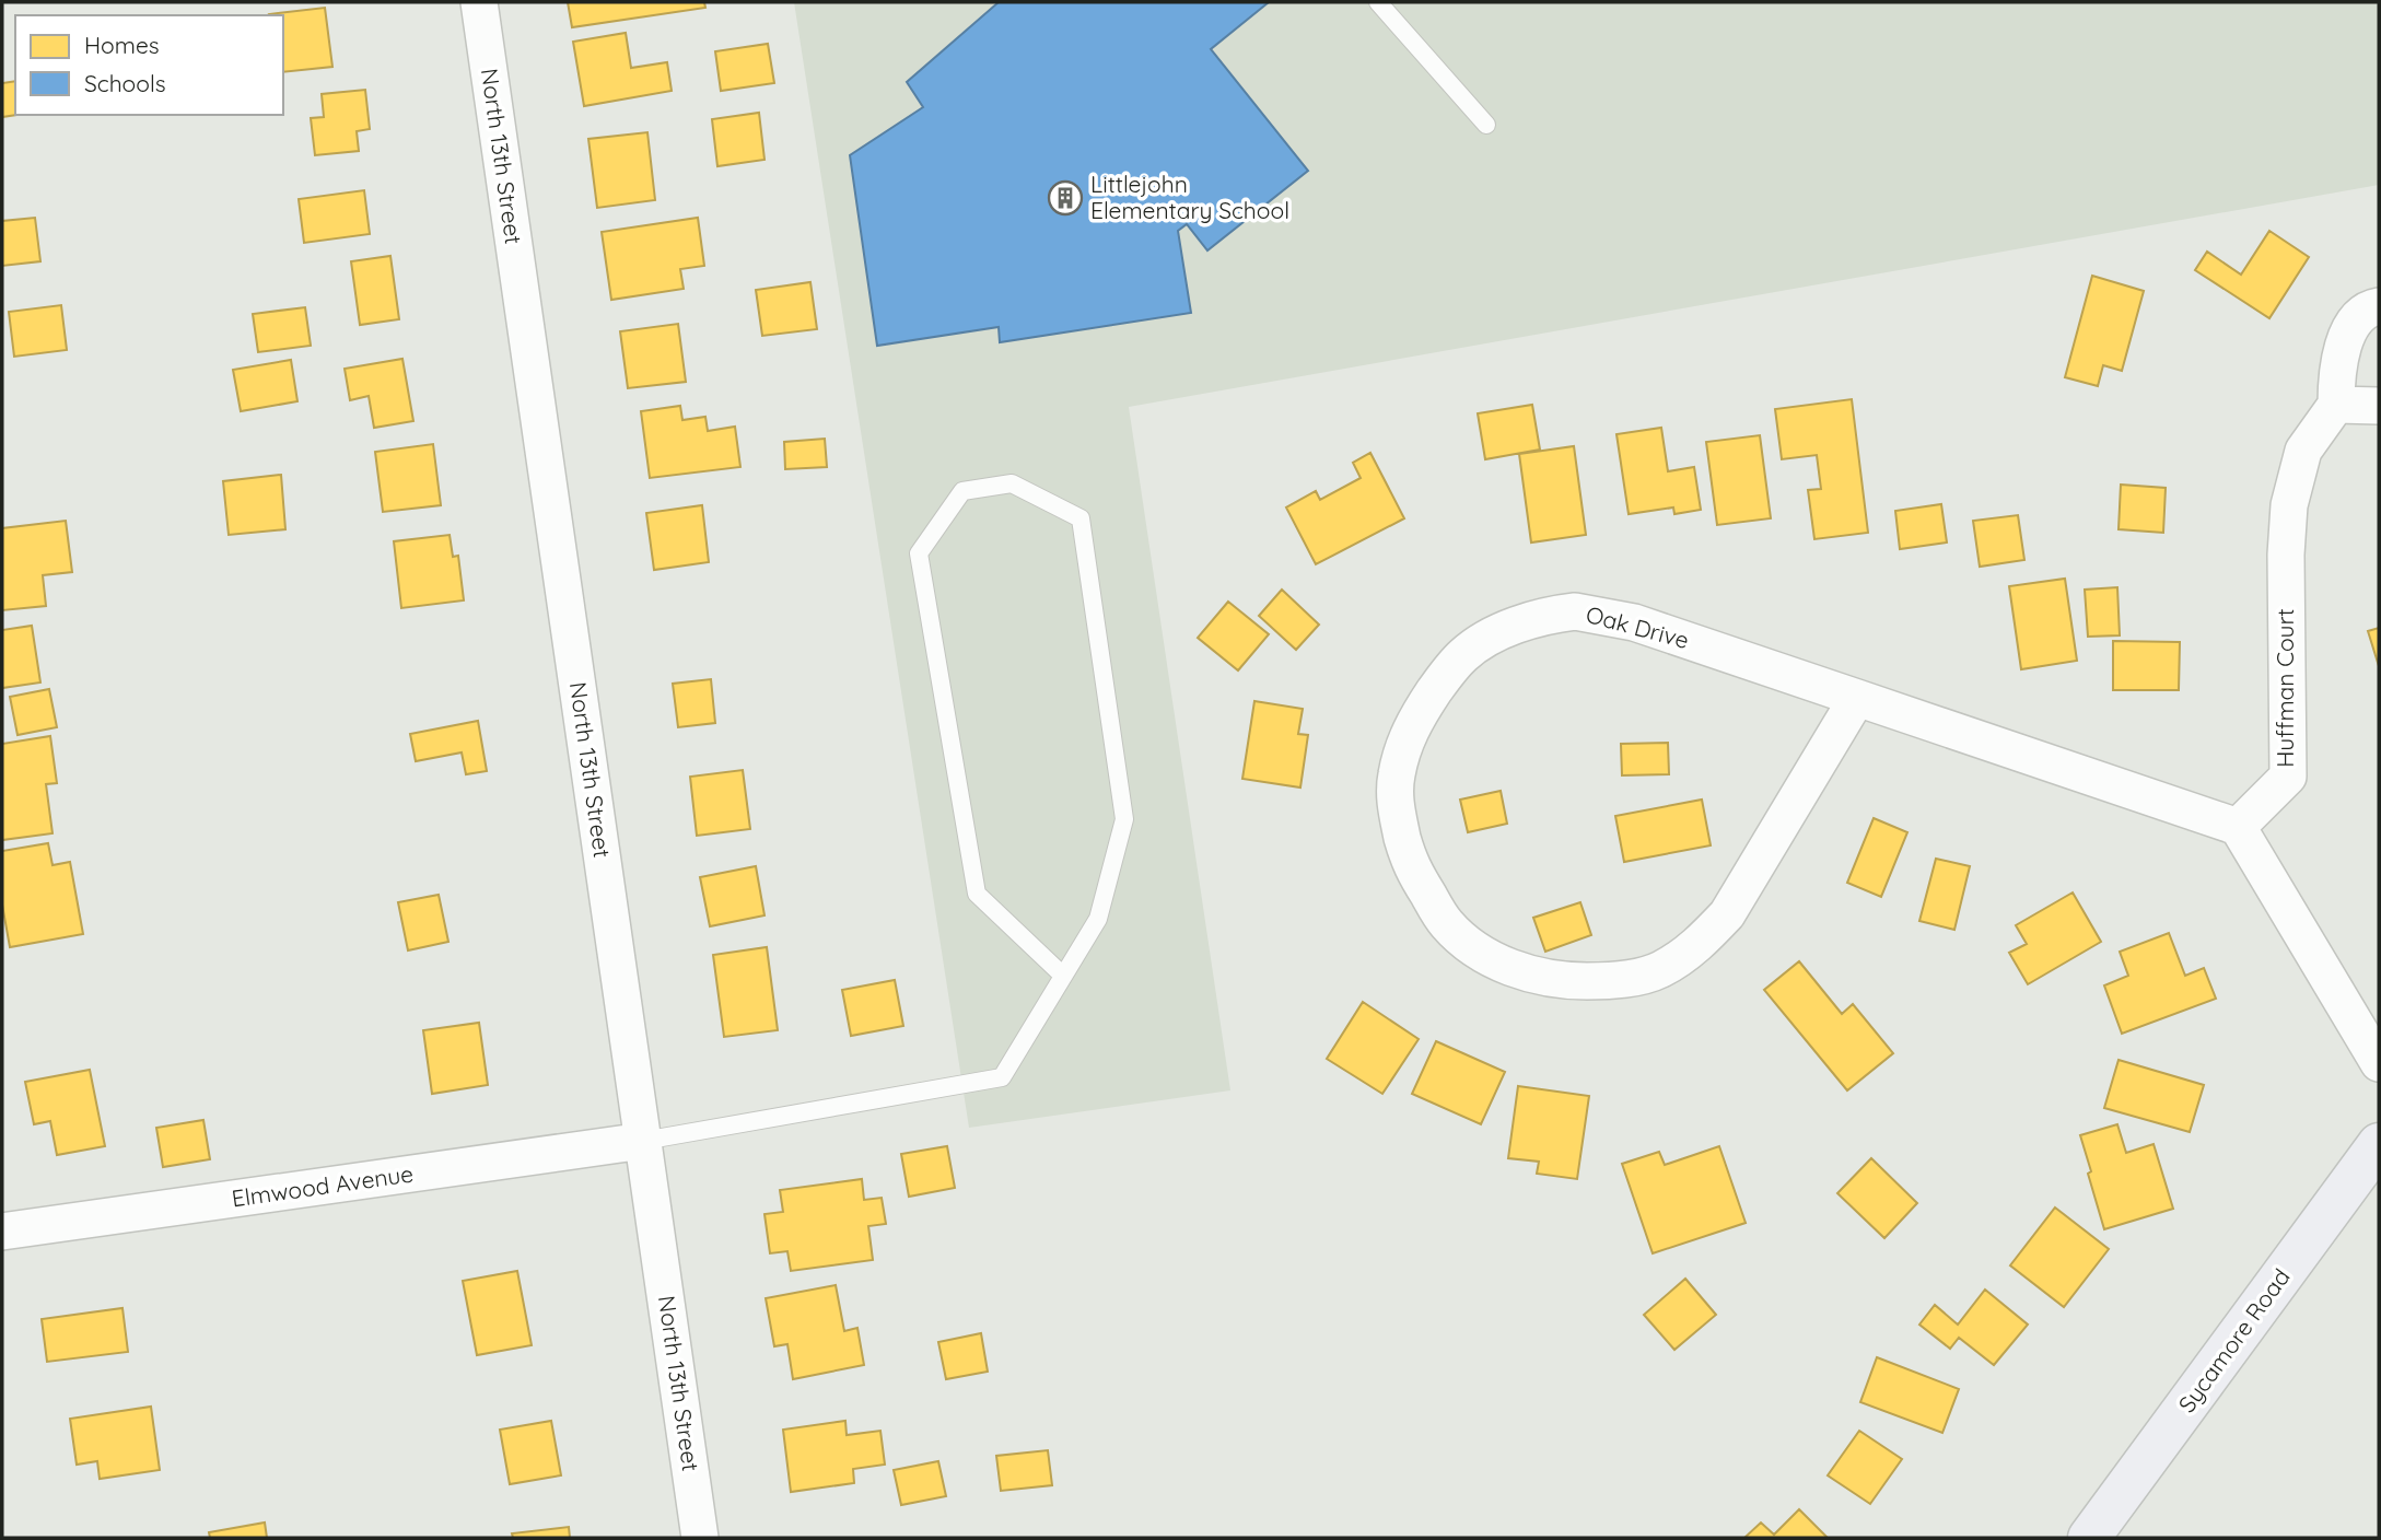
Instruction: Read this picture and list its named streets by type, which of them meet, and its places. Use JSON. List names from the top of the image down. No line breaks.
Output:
{"streets":{"main road":["Sycamore Road"],"street":["North 13th Street","Oak Drive","Huffman Court","Elmwood Avenue"]},"crossings":[["North 13th Street","Elmwood Avenue"],["Oak Drive","Huffman Court"]],"places":{"building":["Littlejohn Elementary School"]},"legend":["Homes","Schools"]}
